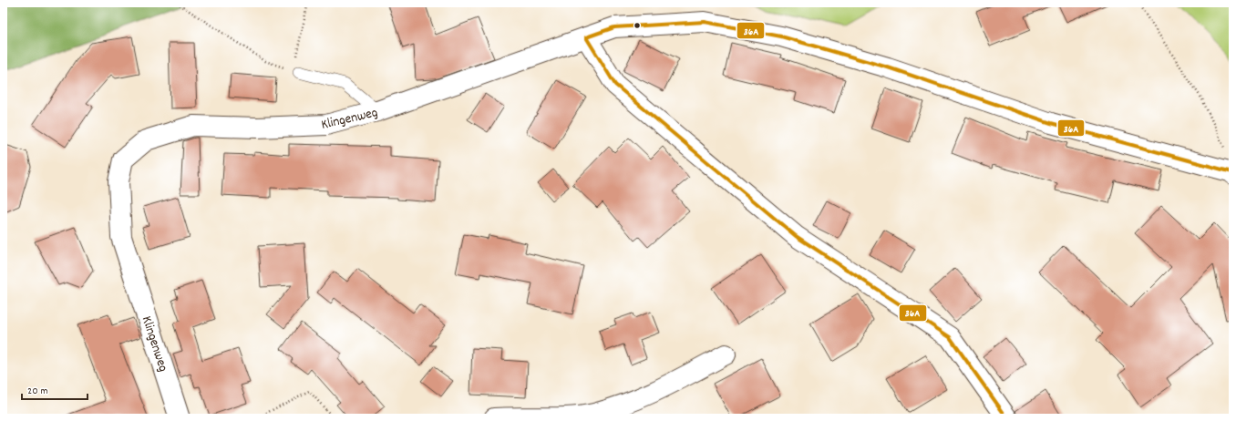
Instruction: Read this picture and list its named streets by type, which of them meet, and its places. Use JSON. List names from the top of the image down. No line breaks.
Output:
{"streets":{"street":["Klingenweg"]},"lines":["transit line 36A"],"scale_bar":"20 m"}
